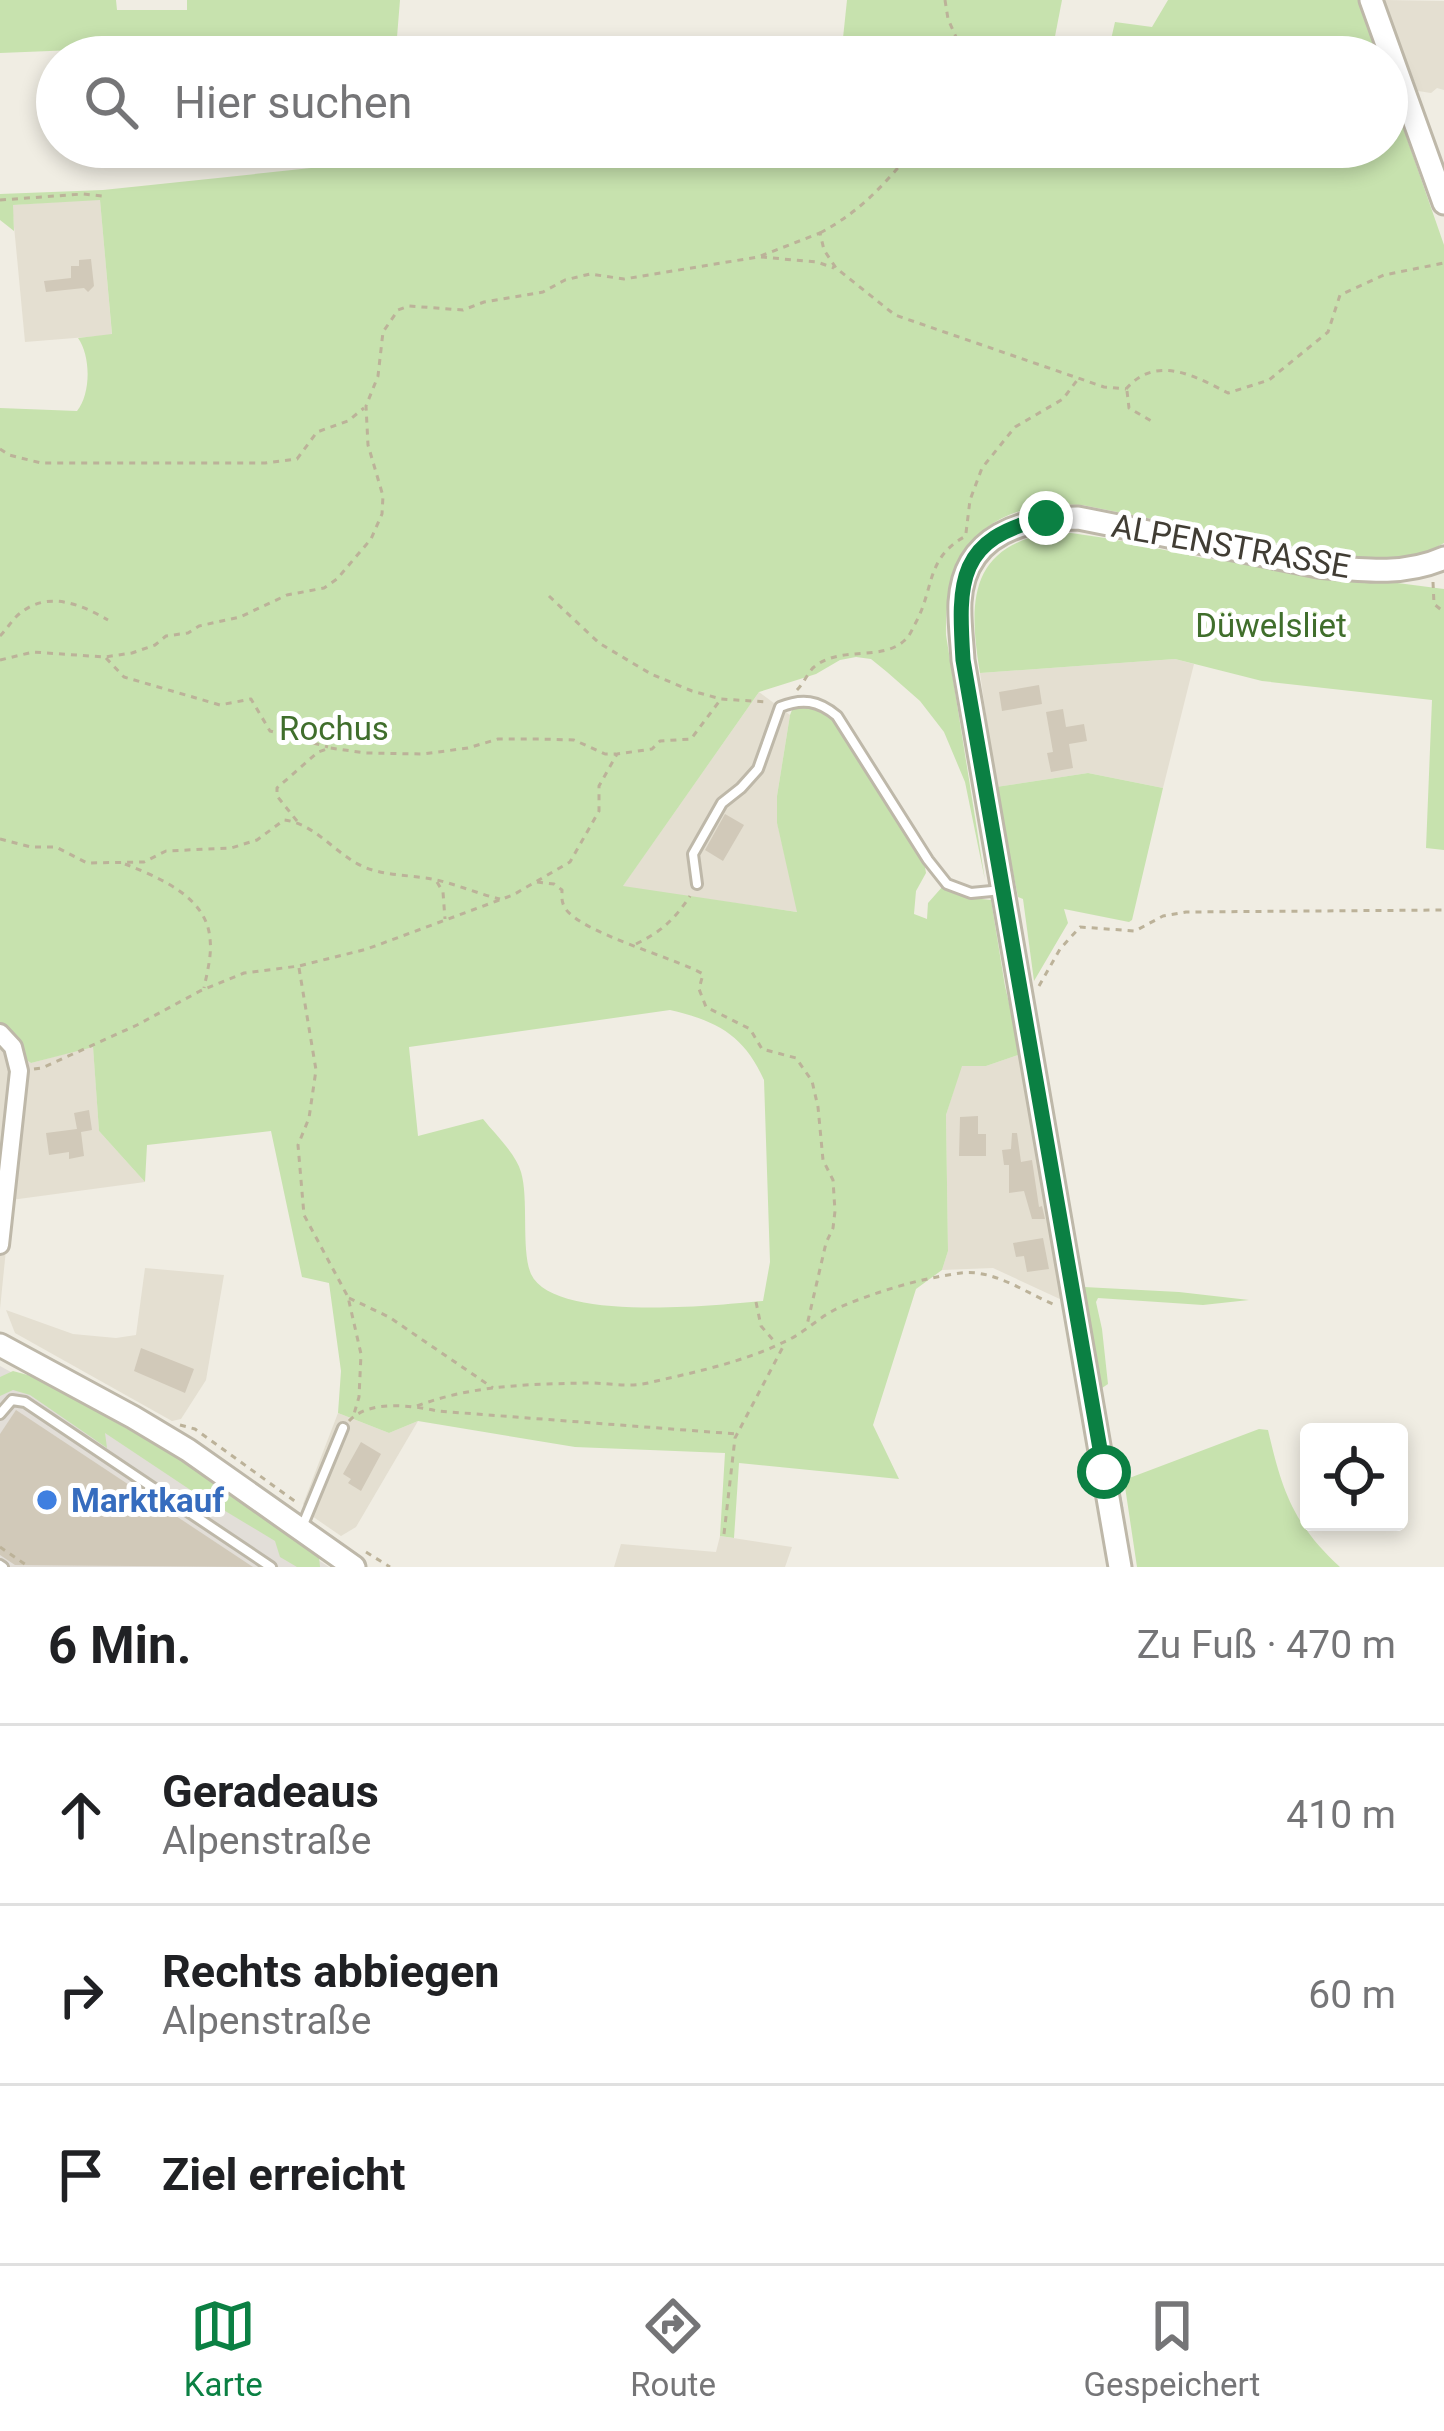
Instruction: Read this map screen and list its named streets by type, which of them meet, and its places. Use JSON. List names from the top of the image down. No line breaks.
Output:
{"streets":{"street":["ALPENSTRASSE"]},"parks":["Düwelsliet","Rochus"],"places":["Marktkauf"],"page":{"search":"Hier suchen","heading":["6 Min.","Zu Fuß · 470 m"],"list":[["Geradeaus","Alpenstraße","410 m"],["Rechts abbiegen","Alpenstraße","60 m"],"Ziel erreicht"],"nav":["Karte","Route","Gespeichert"]}}
